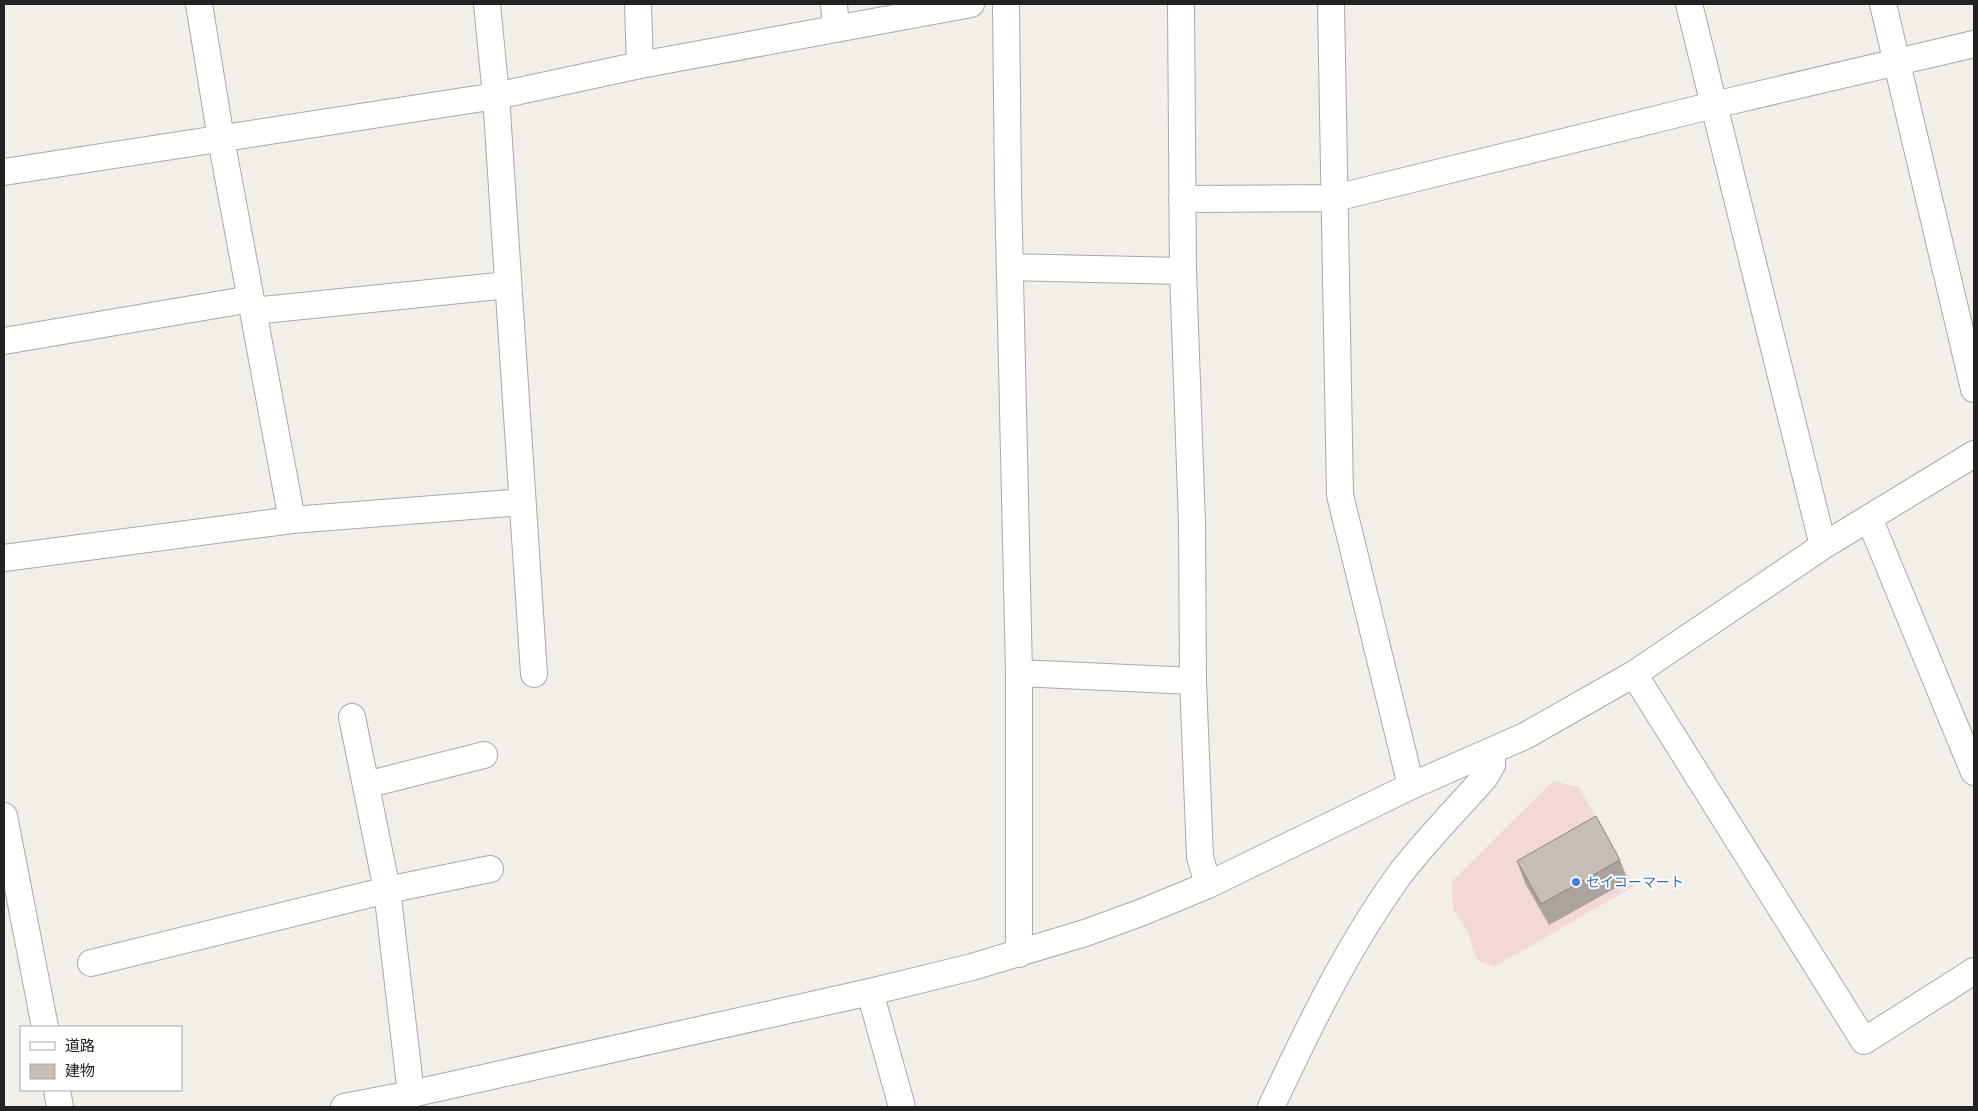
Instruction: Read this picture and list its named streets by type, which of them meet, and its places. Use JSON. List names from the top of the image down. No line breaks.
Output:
{"places":["セイコーマート"],"legend":["道路","建物"]}
